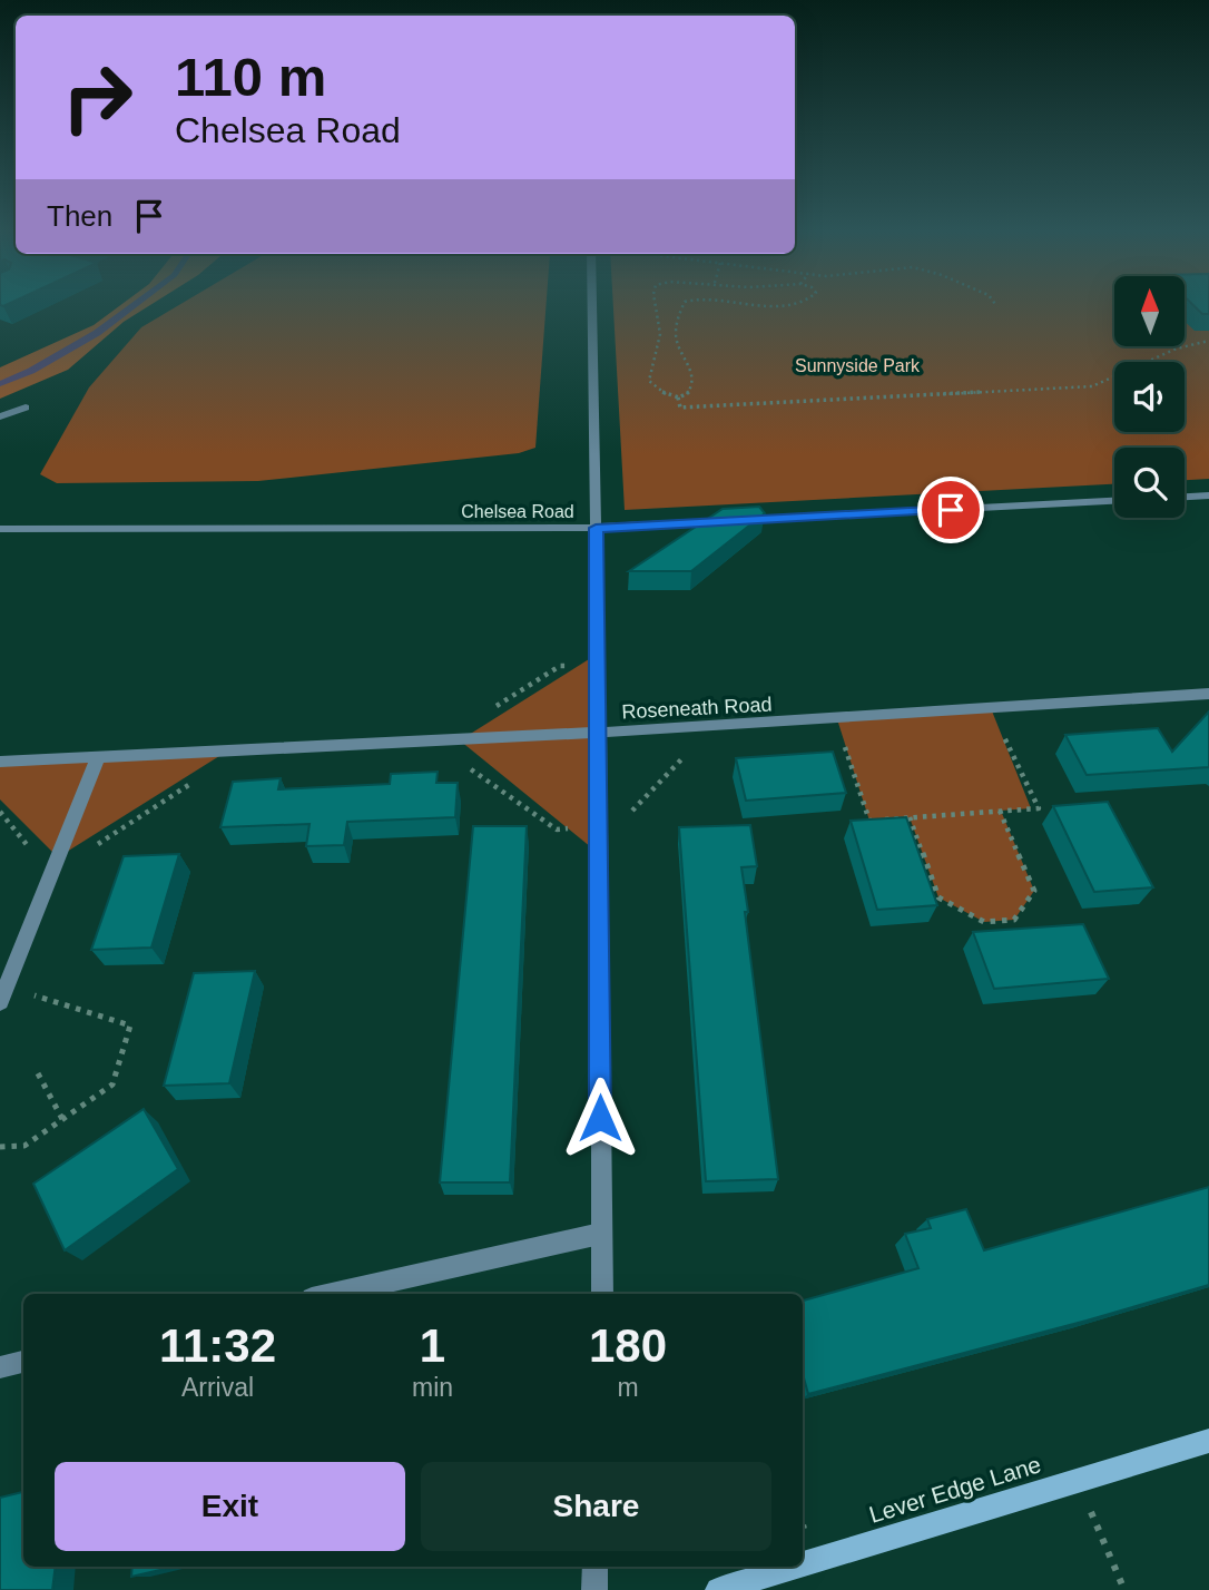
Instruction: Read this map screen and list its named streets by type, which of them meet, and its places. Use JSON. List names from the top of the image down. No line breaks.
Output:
{"streets":{"street":["Chelsea Road","Roseneath Road","Lever Edge Lane"]},"parks":["Sunnyside Park"],"north":"top","page":{"turn":["110 m","Chelsea Road"],"then":"Then","eta":["11:32","Arrival","1","min","180","m"],"buttons":["Exit","Share"]}}
